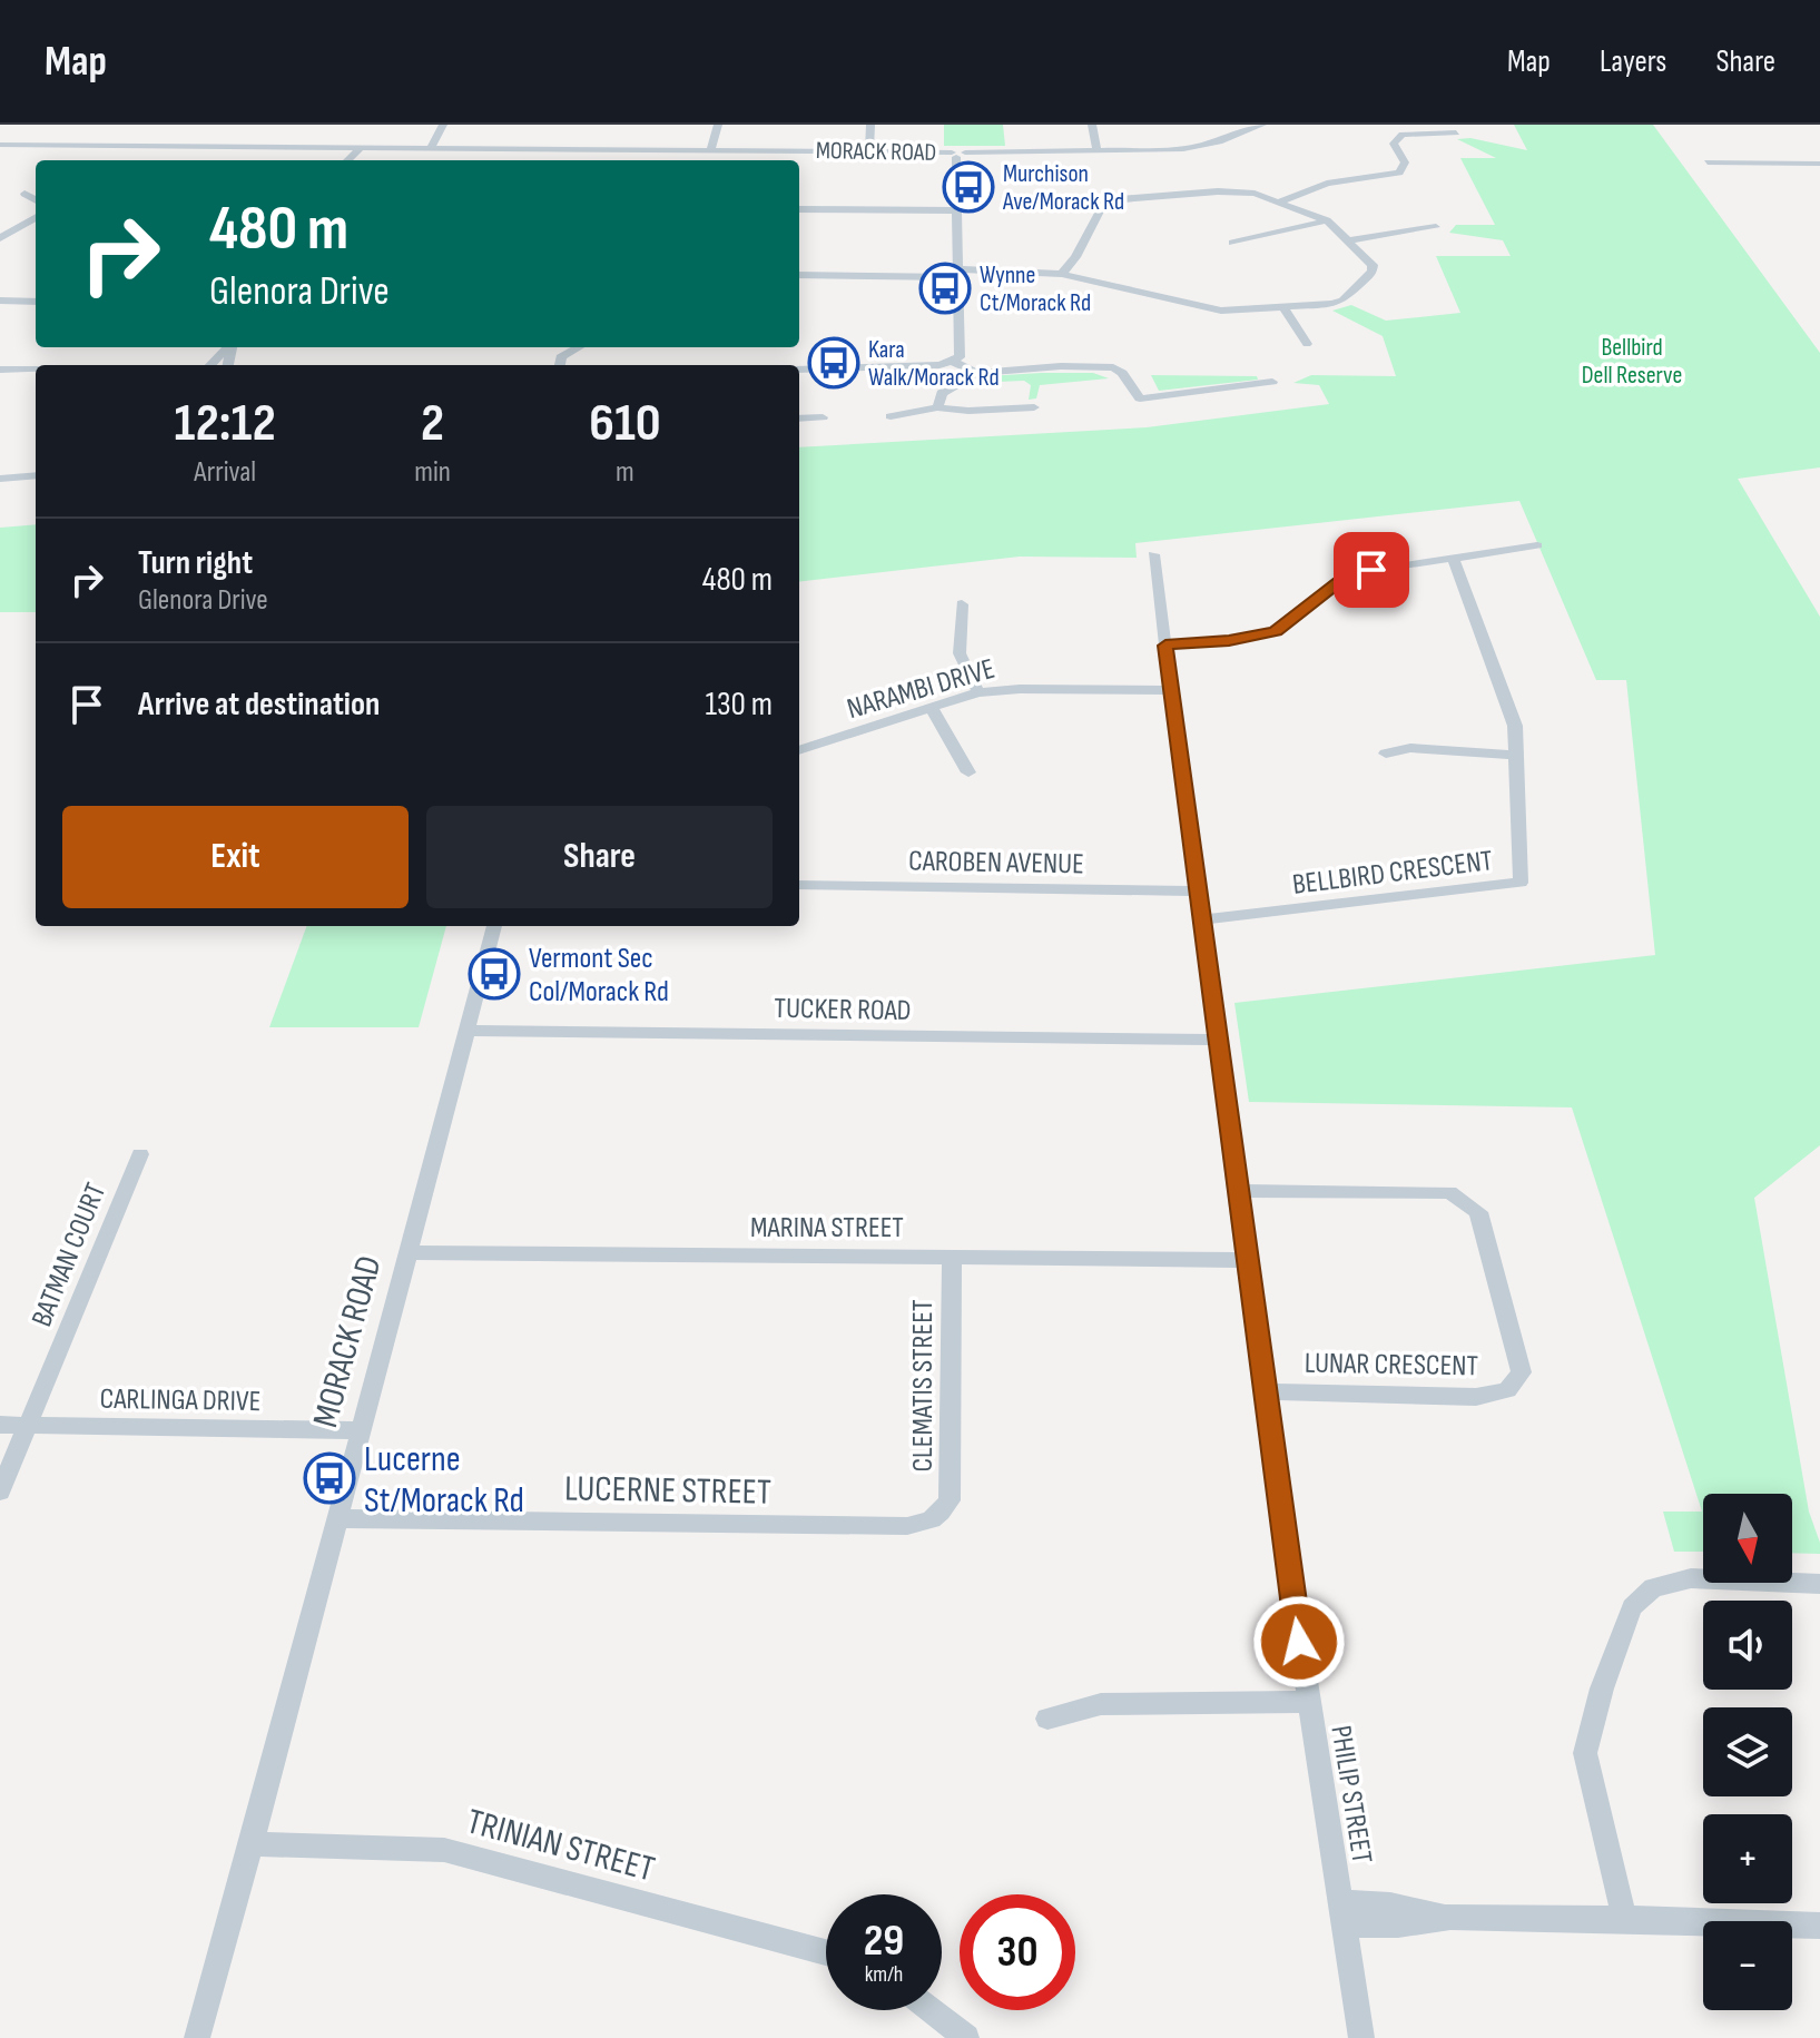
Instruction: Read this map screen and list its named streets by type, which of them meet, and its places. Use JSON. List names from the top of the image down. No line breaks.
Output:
{"streets":{"street":["MORACK ROAD","NARAMBI DRIVE","CAROBEN AVENUE","BELLBIRD CRESCENT","TUCKER ROAD","MARINA STREET","BATMAN COURT","LUNAR CRESCENT","CLEMATIS STREET","CARLINGA DRIVE","LUCERNE STREET","PHILIP STREET","TRINIAN STREET"]},"crossings":[["MORACK ROAD","TUCKER ROAD"],["MORACK ROAD","MARINA STREET"],["MORACK ROAD","CARLINGA DRIVE"],["MORACK ROAD","LUCERNE STREET"],["MORACK ROAD","TRINIAN STREET"],["NARAMBI DRIVE","PHILIP STREET"],["CAROBEN AVENUE","PHILIP STREET"],["BELLBIRD CRESCENT","PHILIP STREET"],["TUCKER ROAD","PHILIP STREET"],["MARINA STREET","CLEMATIS STREET"],["MARINA STREET","PHILIP STREET"],["BATMAN COURT","CARLINGA DRIVE"],["LUNAR CRESCENT","PHILIP STREET"],["CLEMATIS STREET","LUCERNE STREET"]],"parks":["Bellbird Dell Reserve"],"places":{"bus stop":["Murchison Ave/Morack Rd","Wynne Ct/Morack Rd","Kara Walk/Morack Rd","Vermont Sec Col/Morack Rd","Lucerne St/Morack Rd"]},"north":"bottom","page":{"header":"Map","nav":["Map","Layers","Share"],"turn":["480 m","Glenora Drive"],"eta":["12:12","Arrival","2","min","610","m"],"list":[{"name":"Turn right","note":"Glenora Drive","value":"480 m"},{"name":"Arrive at destination","value":"130 m"}],"buttons":["Exit","Share"],"map_buttons":["+","−"],"speed":"29 km/h","limit":"30"}}
